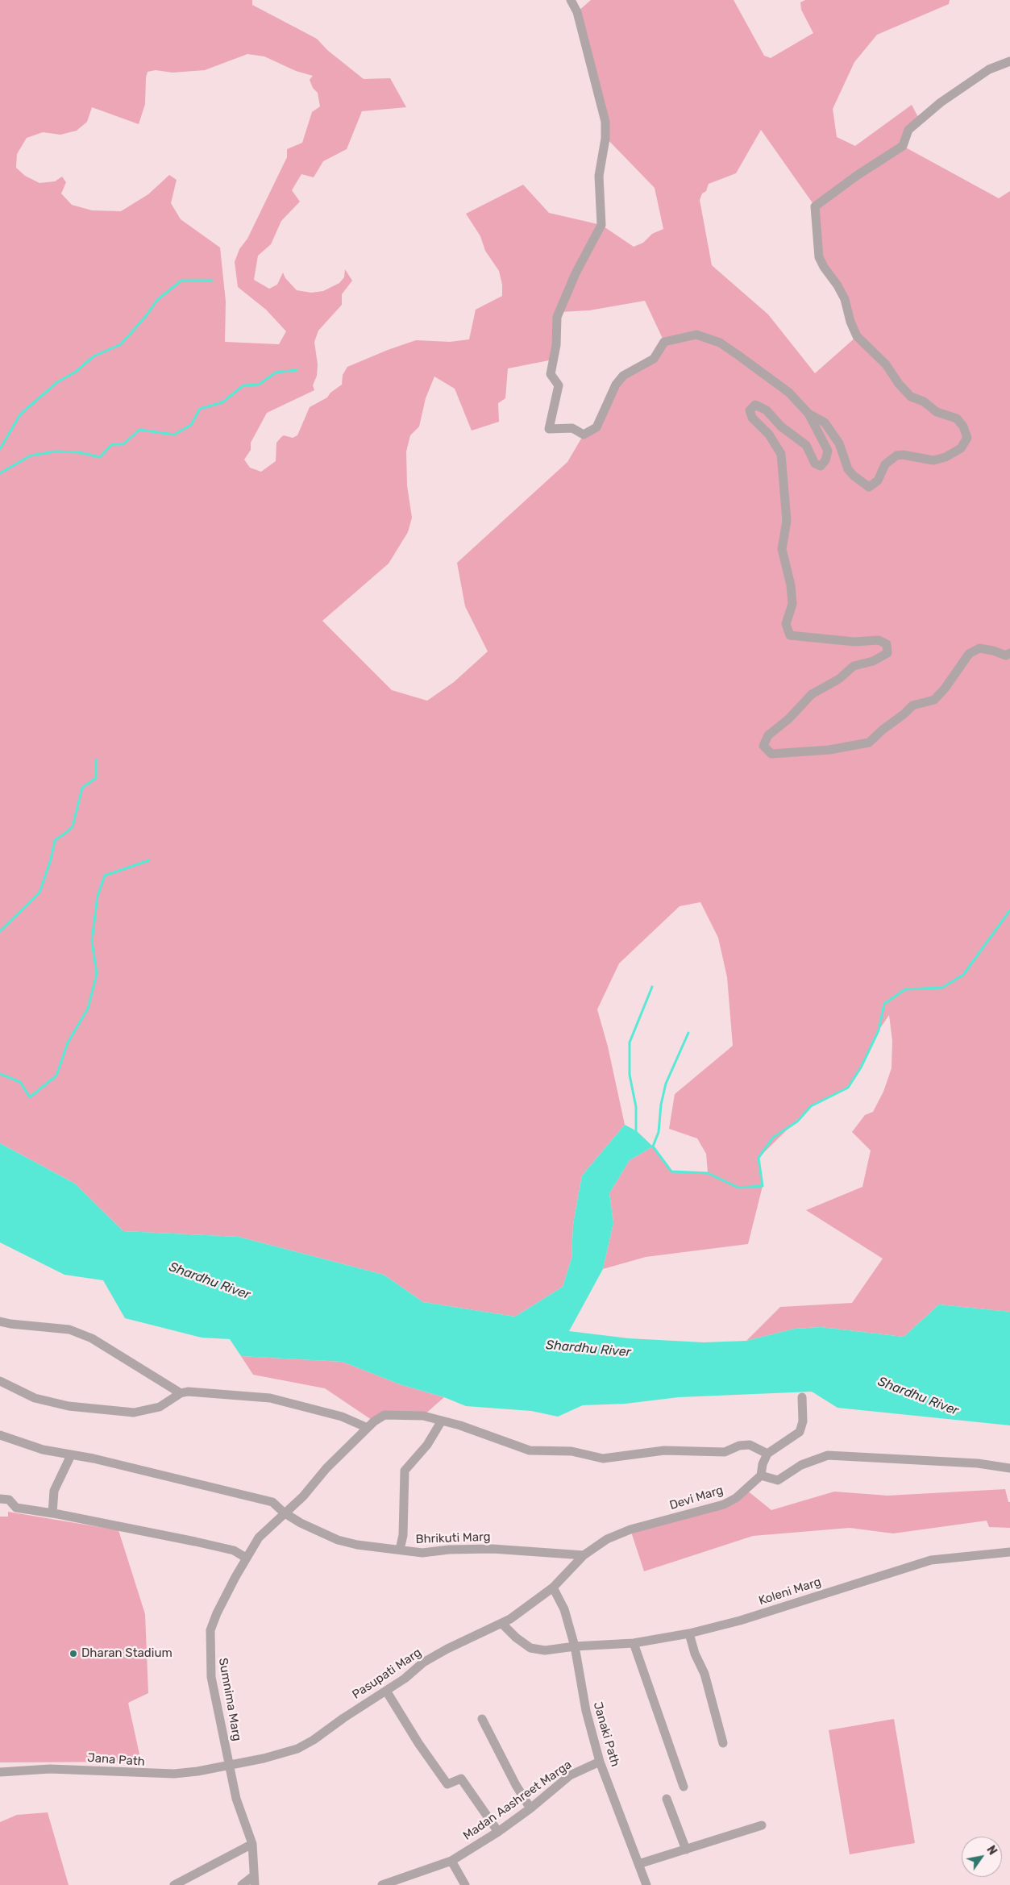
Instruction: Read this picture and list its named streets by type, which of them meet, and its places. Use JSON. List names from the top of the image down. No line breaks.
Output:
{"streets":{"street":["Devi Marg","Bhrikuti Marg","Koleni Marg","Pasupati Marg","Sumnima Marg","Janaki Path","Jana Path","Madan Aashreet Marga"]},"crossings":[["Devi Marg","Bhrikuti Marg"],["Devi Marg","Sumnima Marg"],["Bhrikuti Marg","Sumnima Marg"],["Koleni Marg","Pasupati Marg"],["Koleni Marg","Janaki Path"],["Pasupati Marg","Sumnima Marg"],["Pasupati Marg","Janaki Path"],["Pasupati Marg","Jana Path"],["Sumnima Marg","Jana Path"],["Janaki Path","Madan Aashreet Marga"]],"water":["Shardhu River"],"places":["Dharan Stadium"],"north":"top right"}
